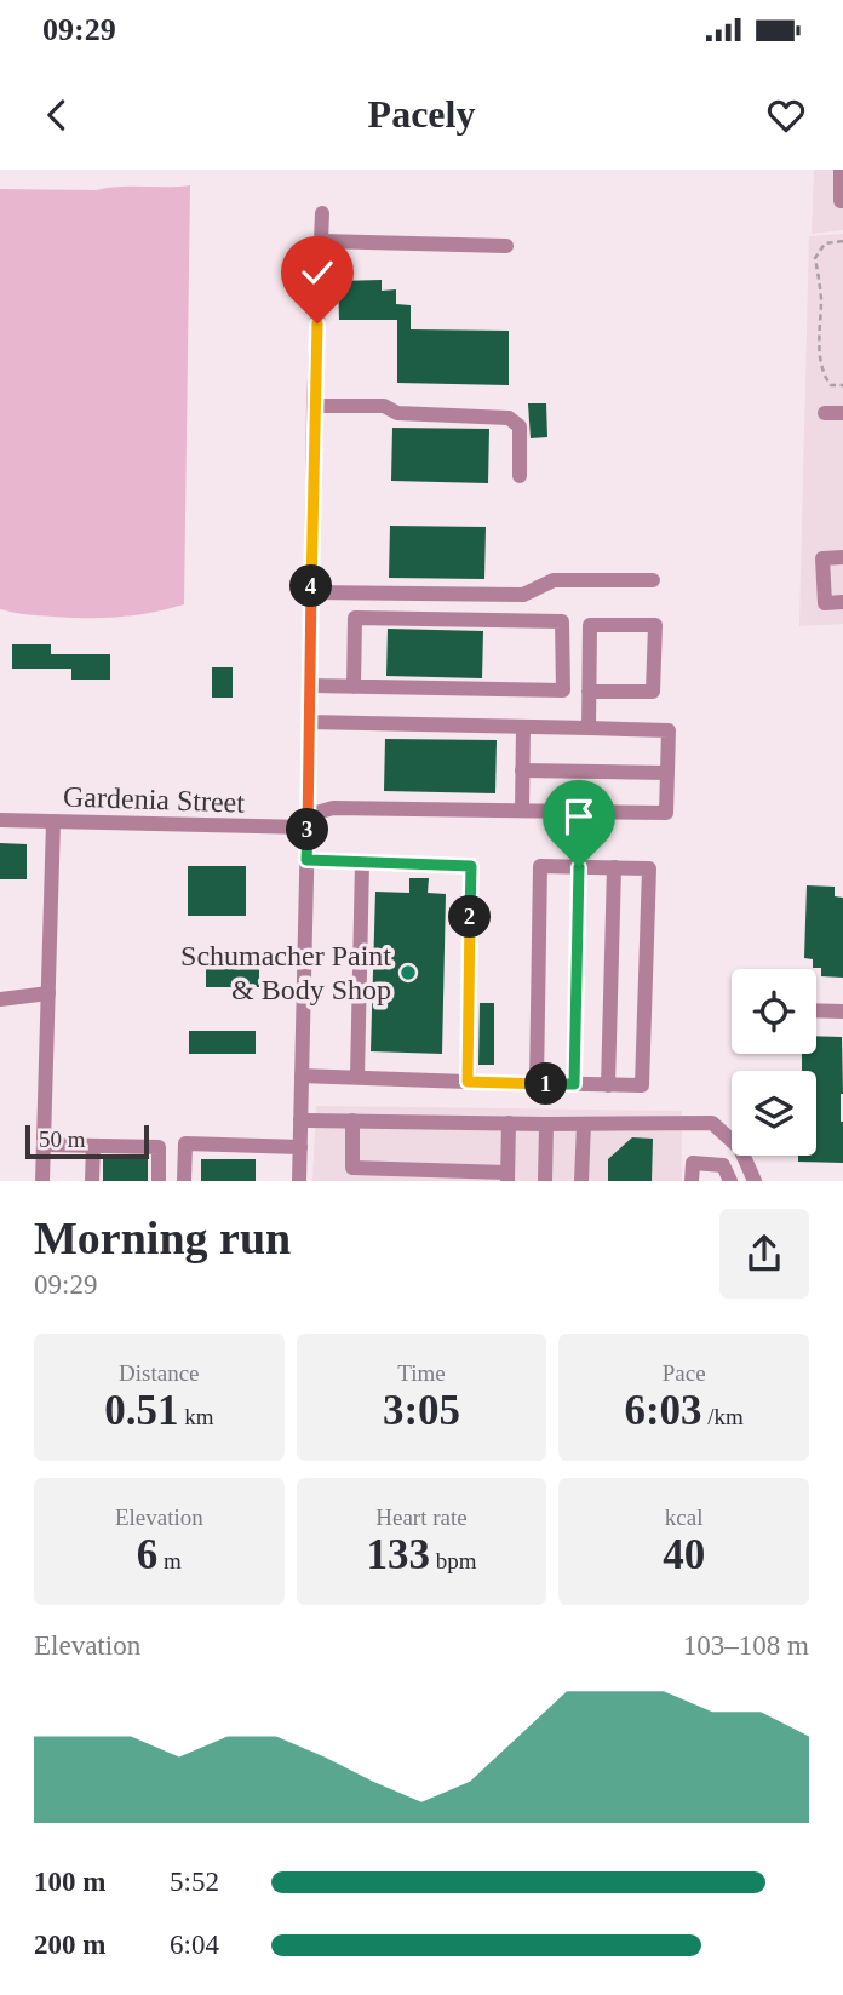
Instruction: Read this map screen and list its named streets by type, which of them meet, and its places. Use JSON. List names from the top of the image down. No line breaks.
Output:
{"streets":{"street":["Gardenia Street"]},"places":["Schumacher Paint & Body Shop"],"scale_bar":"50 m","page":{"status":"09:29","header":"Pacely","pins":["4","3","2","1"],"scale":"50 m","heading":["Morning run","09:29"],"stats":[["Distance","0.51 km"],["Time","3:05"],["Pace","6:03 /km"],["Elevation","6 m"],["Heart rate","133 bpm"],["kcal","40"]],"chart":["Elevation","103–108 m"],"list":[{"name":"100 m","note":"5:52"},{"name":"200 m","note":"6:04"}]}}
